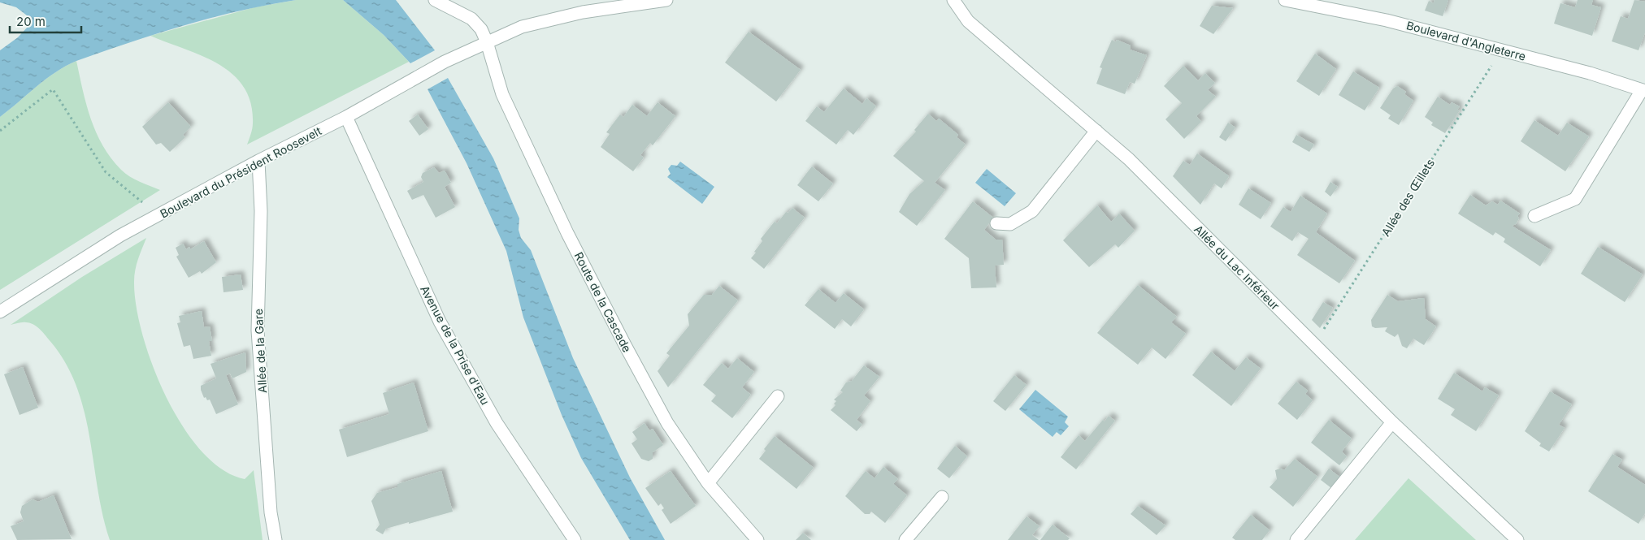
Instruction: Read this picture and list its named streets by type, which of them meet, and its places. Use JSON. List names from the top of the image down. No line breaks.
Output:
{"streets":{"street":["Boulevard d'Angleterre","Boulevard du Président Roosevelt","Allée du Lac Inférieur","Route de la Cascade","Avenue de la Prise d'Eau","Allée de la Gare"],"path":["Allée des Œillets"]},"crossings":[["Boulevard d'Angleterre","Allée des Œillets"],["Boulevard du Président Roosevelt","Route de la Cascade"],["Boulevard du Président Roosevelt","Avenue de la Prise d'Eau"],["Boulevard du Président Roosevelt","Allée de la Gare"],["Allée des Œillets","Allée du Lac Inférieur"]],"scale_bar":"20 m"}
